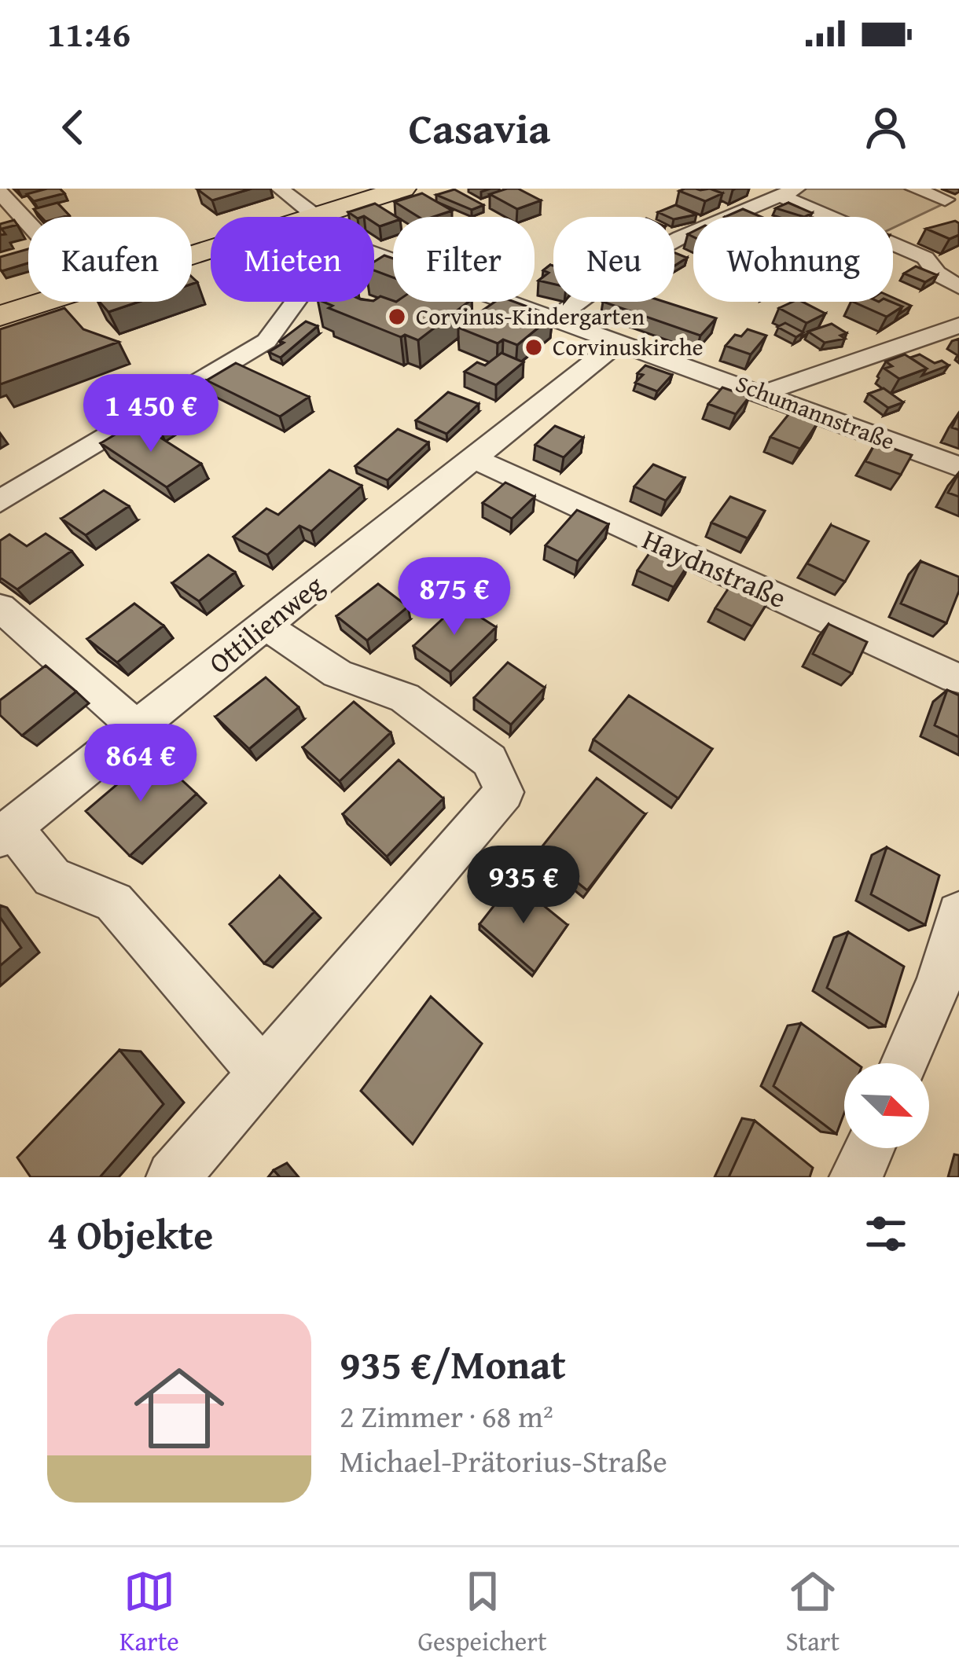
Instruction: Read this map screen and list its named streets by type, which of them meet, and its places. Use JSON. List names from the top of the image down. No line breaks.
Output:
{"streets":{"street":["Schumannstraße","Haydnstraße","Ottilienweg"]},"crossings":[["Schumannstraße","Ottilienweg"],["Haydnstraße","Ottilienweg"]],"places":["Corvinus-Kindergarten","Corvinuskirche"],"north":"bottom right","page":{"status":"11:46","header":"Casavia","chip":["Kaufen","Mieten","Filter","Neu","Wohnung"],"price":["1 450 €","875 €","864 €","935 €"],"heading":"4 Objekte","list":[{"name":"935 €/Monat","note":"2 Zimmer · 68 m² · Michael-Prätorius-Straße"}],"tabs":["Karte","Gespeichert","Start"]}}
